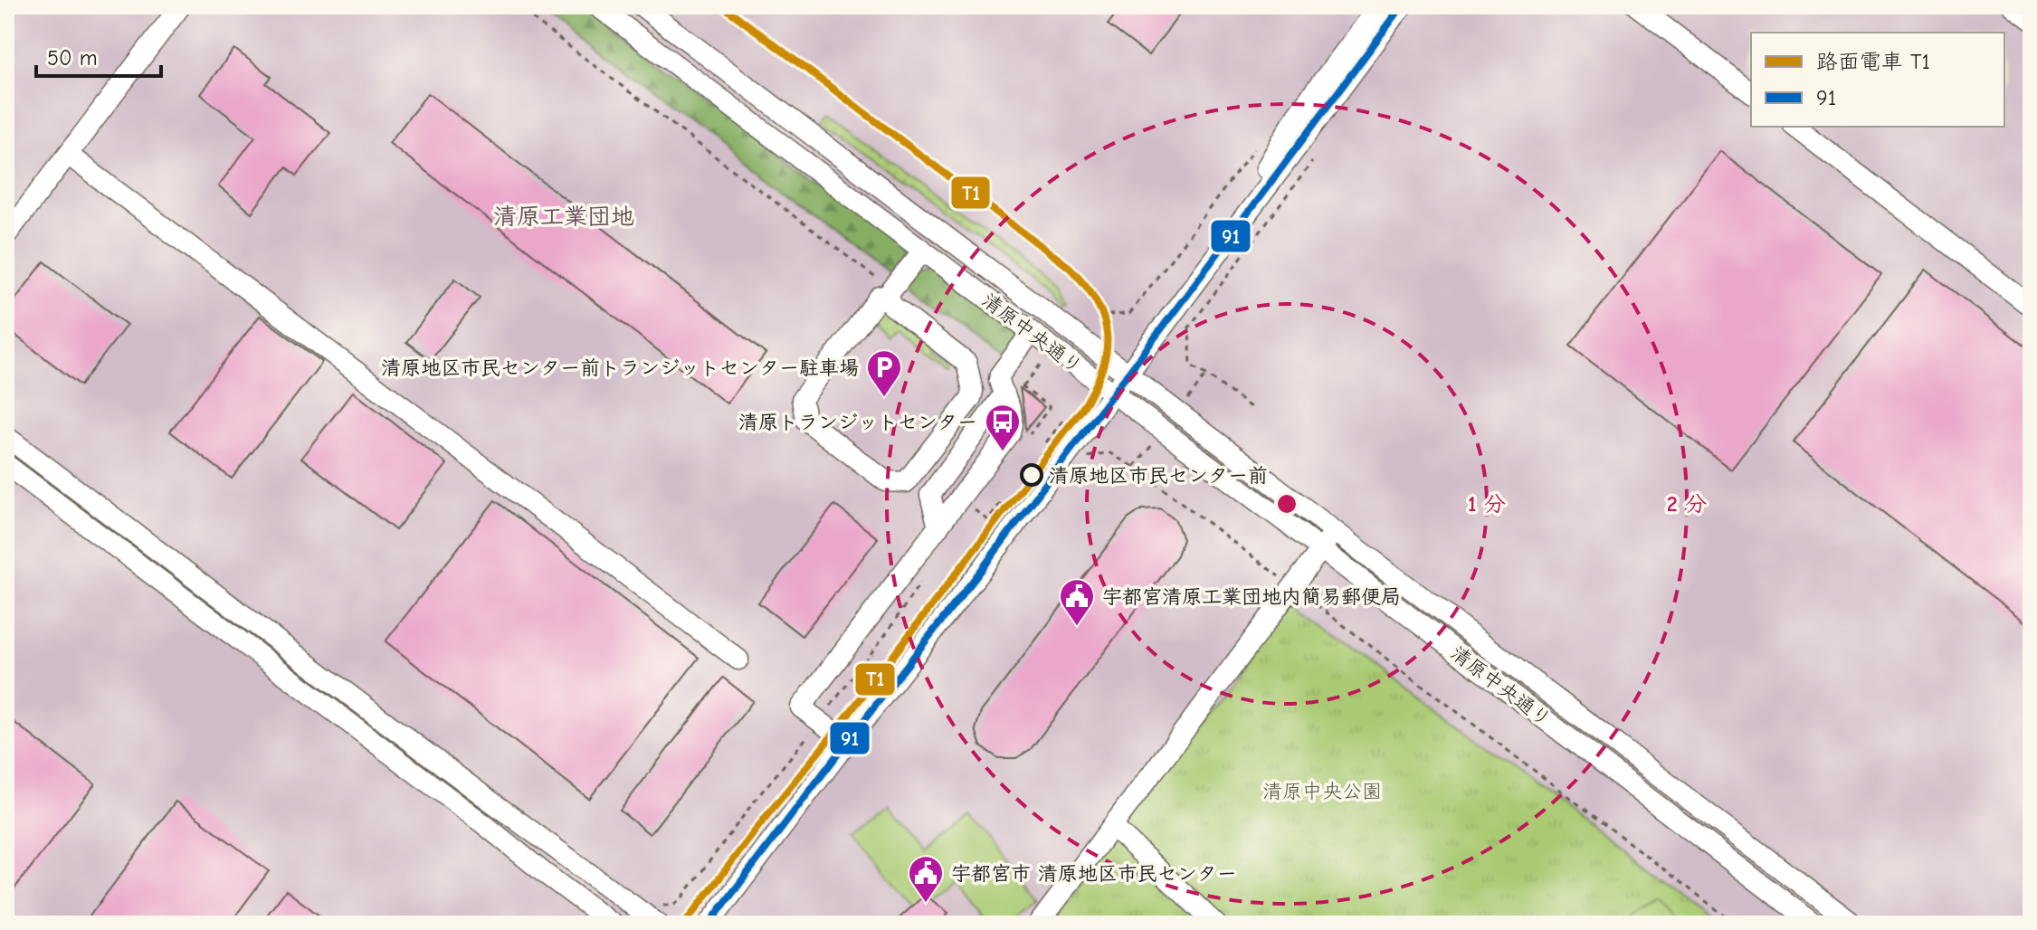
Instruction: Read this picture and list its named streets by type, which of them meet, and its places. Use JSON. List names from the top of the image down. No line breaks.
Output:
{"streets":{"street":["清原中央通り"]},"districts":["清原工業団地"],"parks":["清原中央公園"],"places":{"parking":["清原地区市民センター前トランジットセンター駐車場"],"bus stop":["清原トランジットセンター"],"other":["清原地区市民センター前"],"public building":["宇都宮清原工業団地内簡易郵便局","宇都宮市 清原地区市民センター"]},"lines":["tram line T1","transit line 91"],"legend":["路面電車 T1","91"],"scale_bar":"50 m","rings":["1 分","2 分"]}
